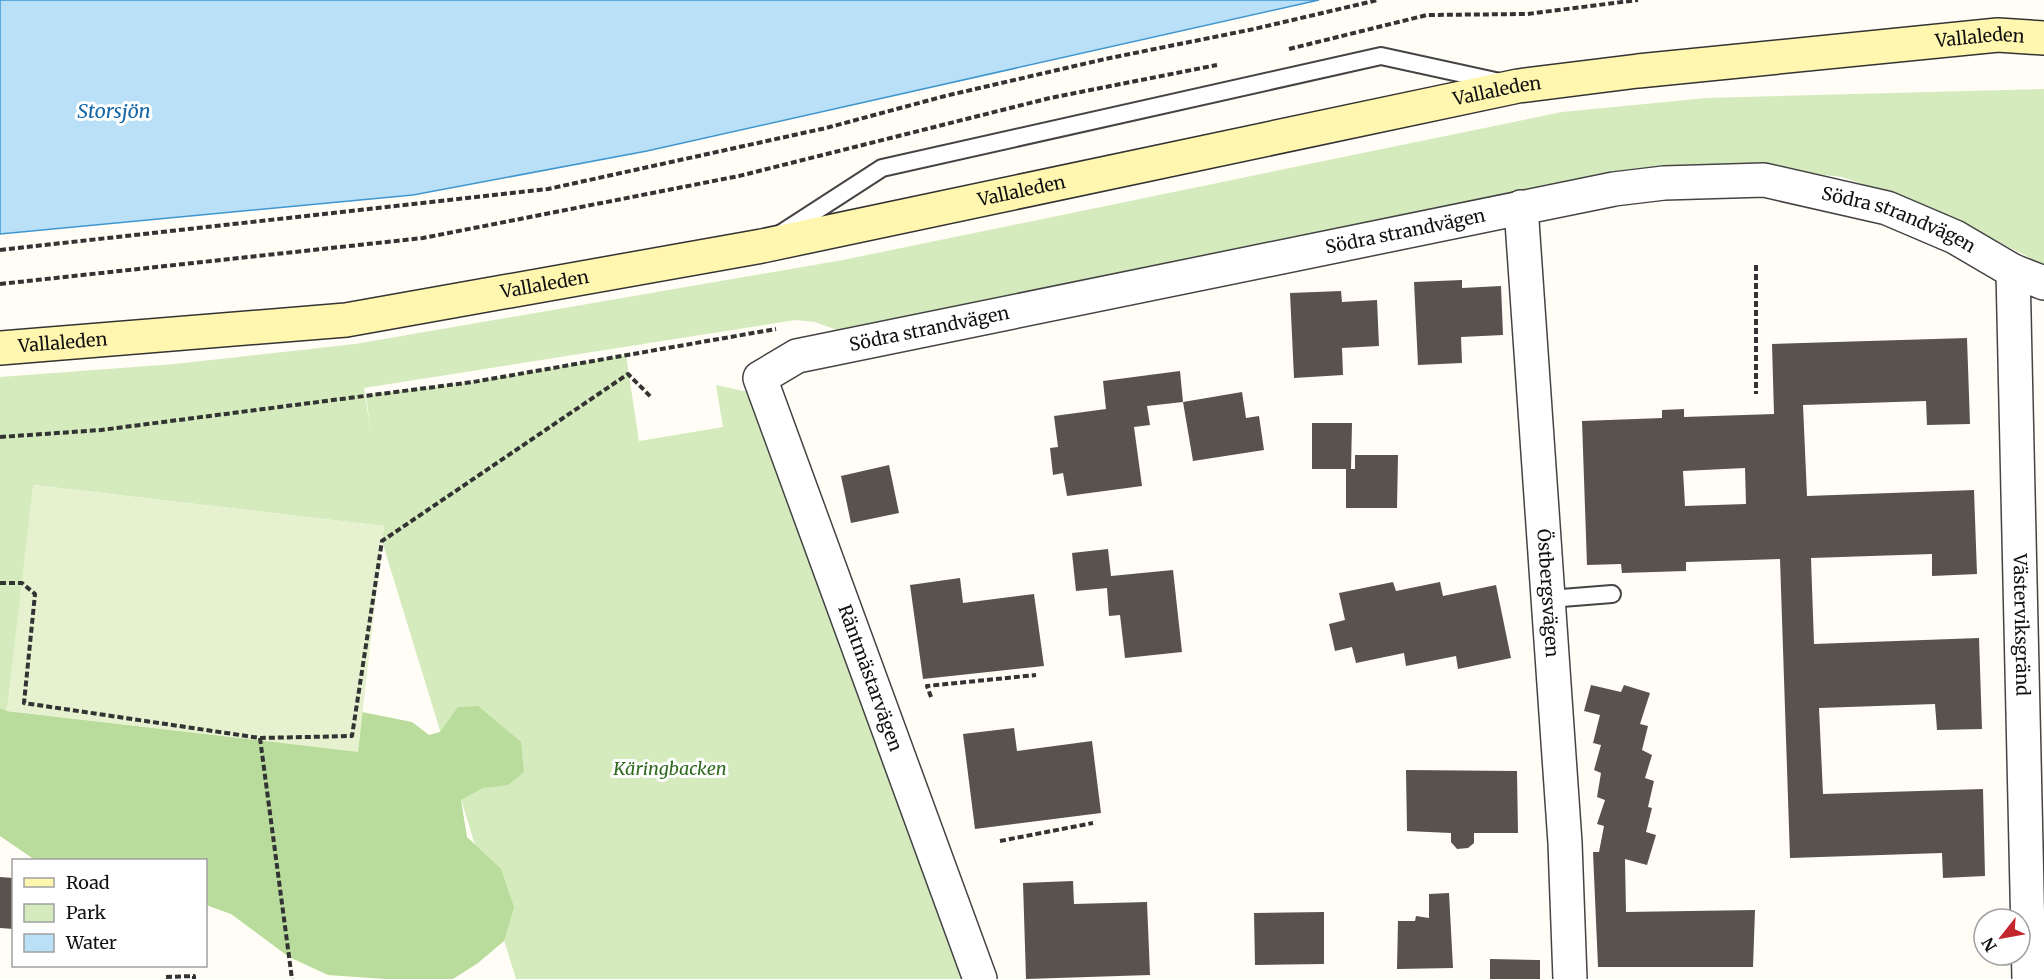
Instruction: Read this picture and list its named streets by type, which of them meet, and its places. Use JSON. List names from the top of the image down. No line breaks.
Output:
{"streets":{"main road":["Vallaleden"],"street":["Södra strandvägen","Östbergsvägen","Västerviksgränd","Räntmästarvägen"]},"crossings":[["Södra strandvägen","Östbergsvägen"],["Södra strandvägen","Västerviksgränd"],["Södra strandvägen","Räntmästarvägen"]],"water":["Storsjön"],"parks":["Käringbacken"],"legend":["Road","Park","Water"],"north":"bottom left"}
